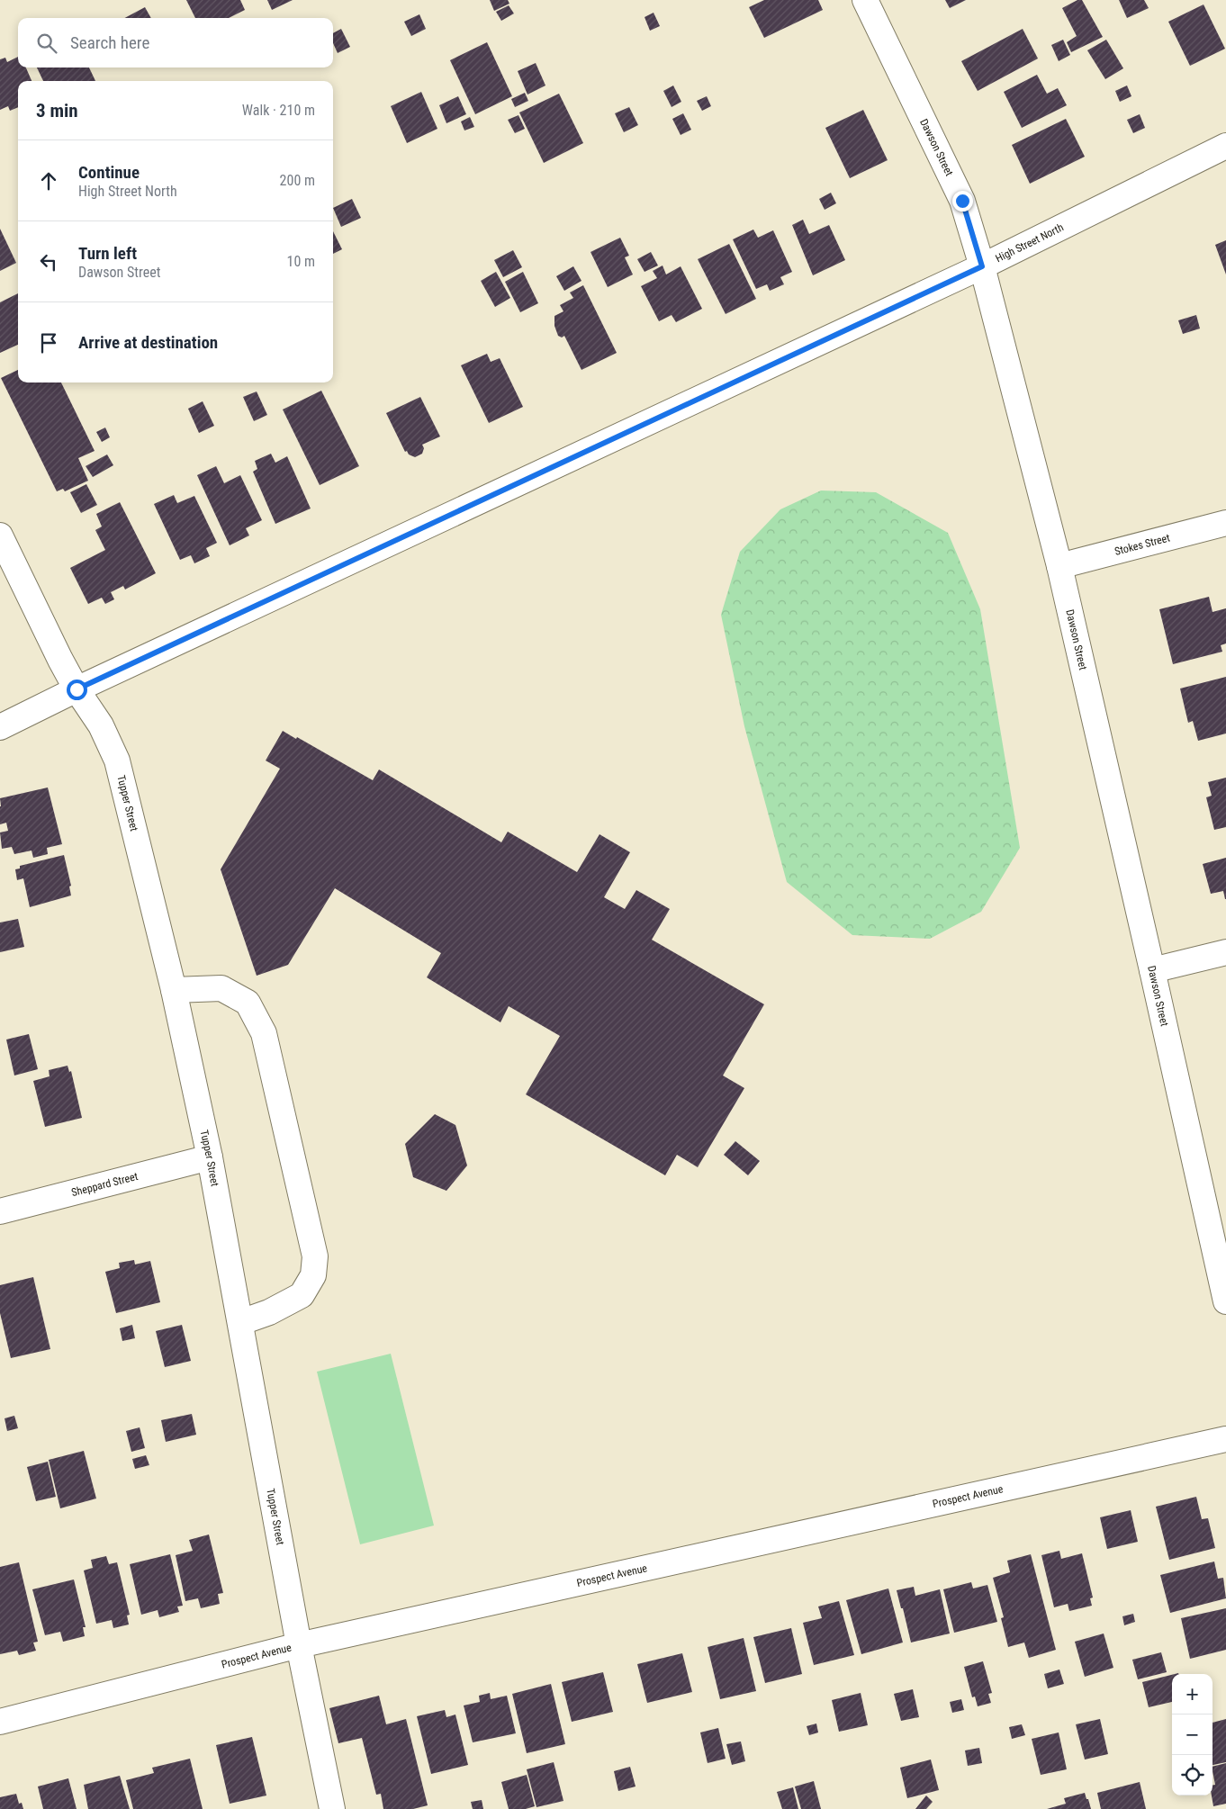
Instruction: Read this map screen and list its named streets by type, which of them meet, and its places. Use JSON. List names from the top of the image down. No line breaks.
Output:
{"streets":{"street":["Dawson Street","High Street North","Stokes Street","Tupper Street","Sheppard Street","Prospect Avenue"]},"crossings":[["Dawson Street","High Street North"],["Dawson Street","Stokes Street"],["High Street North","Tupper Street"],["Tupper Street","Sheppard Street"],["Tupper Street","Prospect Avenue"]],"page":{"search":"Search here","heading":["3 min","Walk · 210 m"],"list":[["Continue","High Street North","200 m"],["Turn left","Dawson Street","10 m"],"Arrive at destination"],"map_buttons":["+","−"]}}
